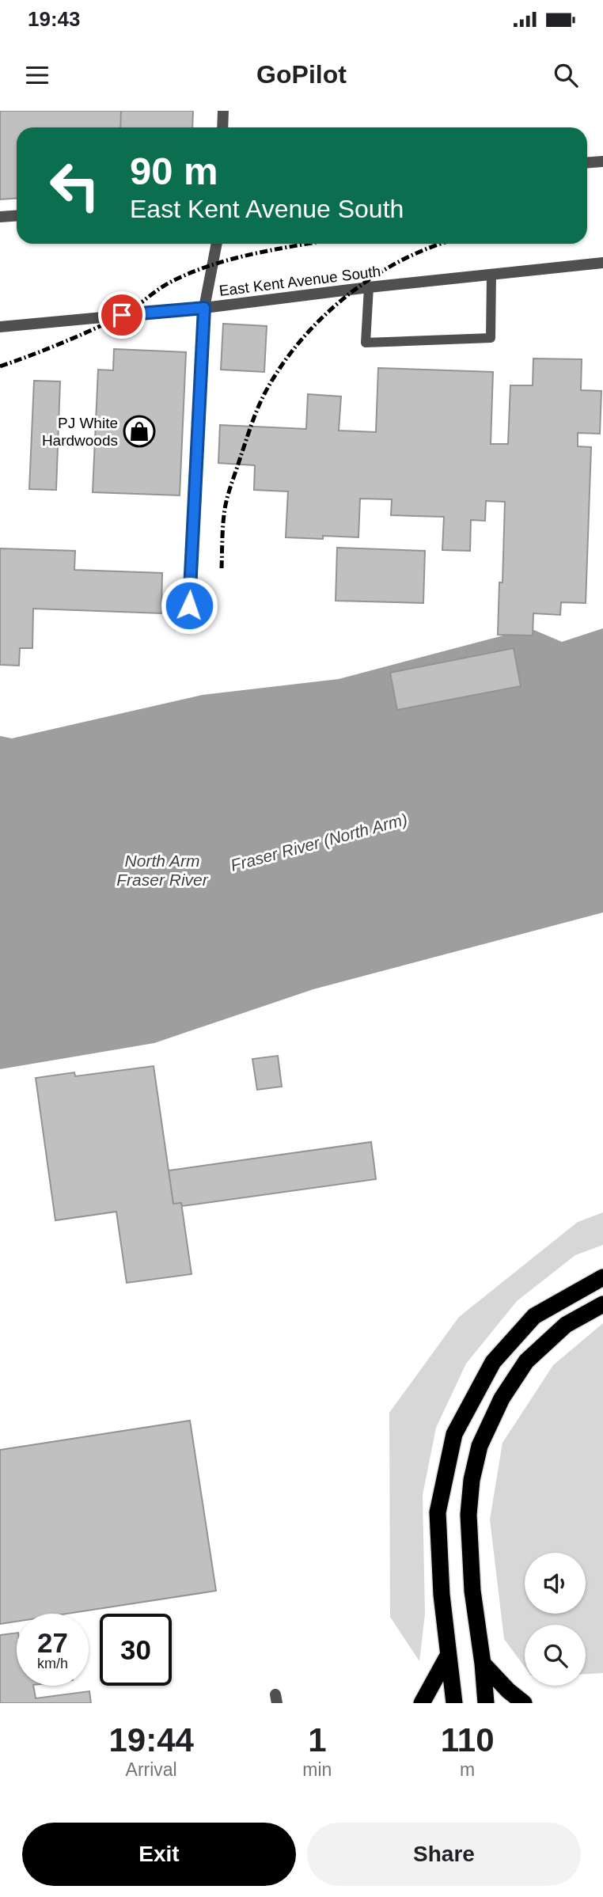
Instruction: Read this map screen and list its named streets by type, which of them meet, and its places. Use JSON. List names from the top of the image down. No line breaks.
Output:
{"streets":{"street":["East Kent Avenue South"]},"water":["Fraser River (North Arm)","North Arm Fraser River"],"places":{"shop":["PJ White Hardwoods"]},"page":{"status":"19:43","header":"GoPilot","turn":["90 m","East Kent Avenue South"],"speed":"27 km/h","limit":"30","eta":["19:44","Arrival","1","min","110","m"],"buttons":["Exit","Share"]}}
